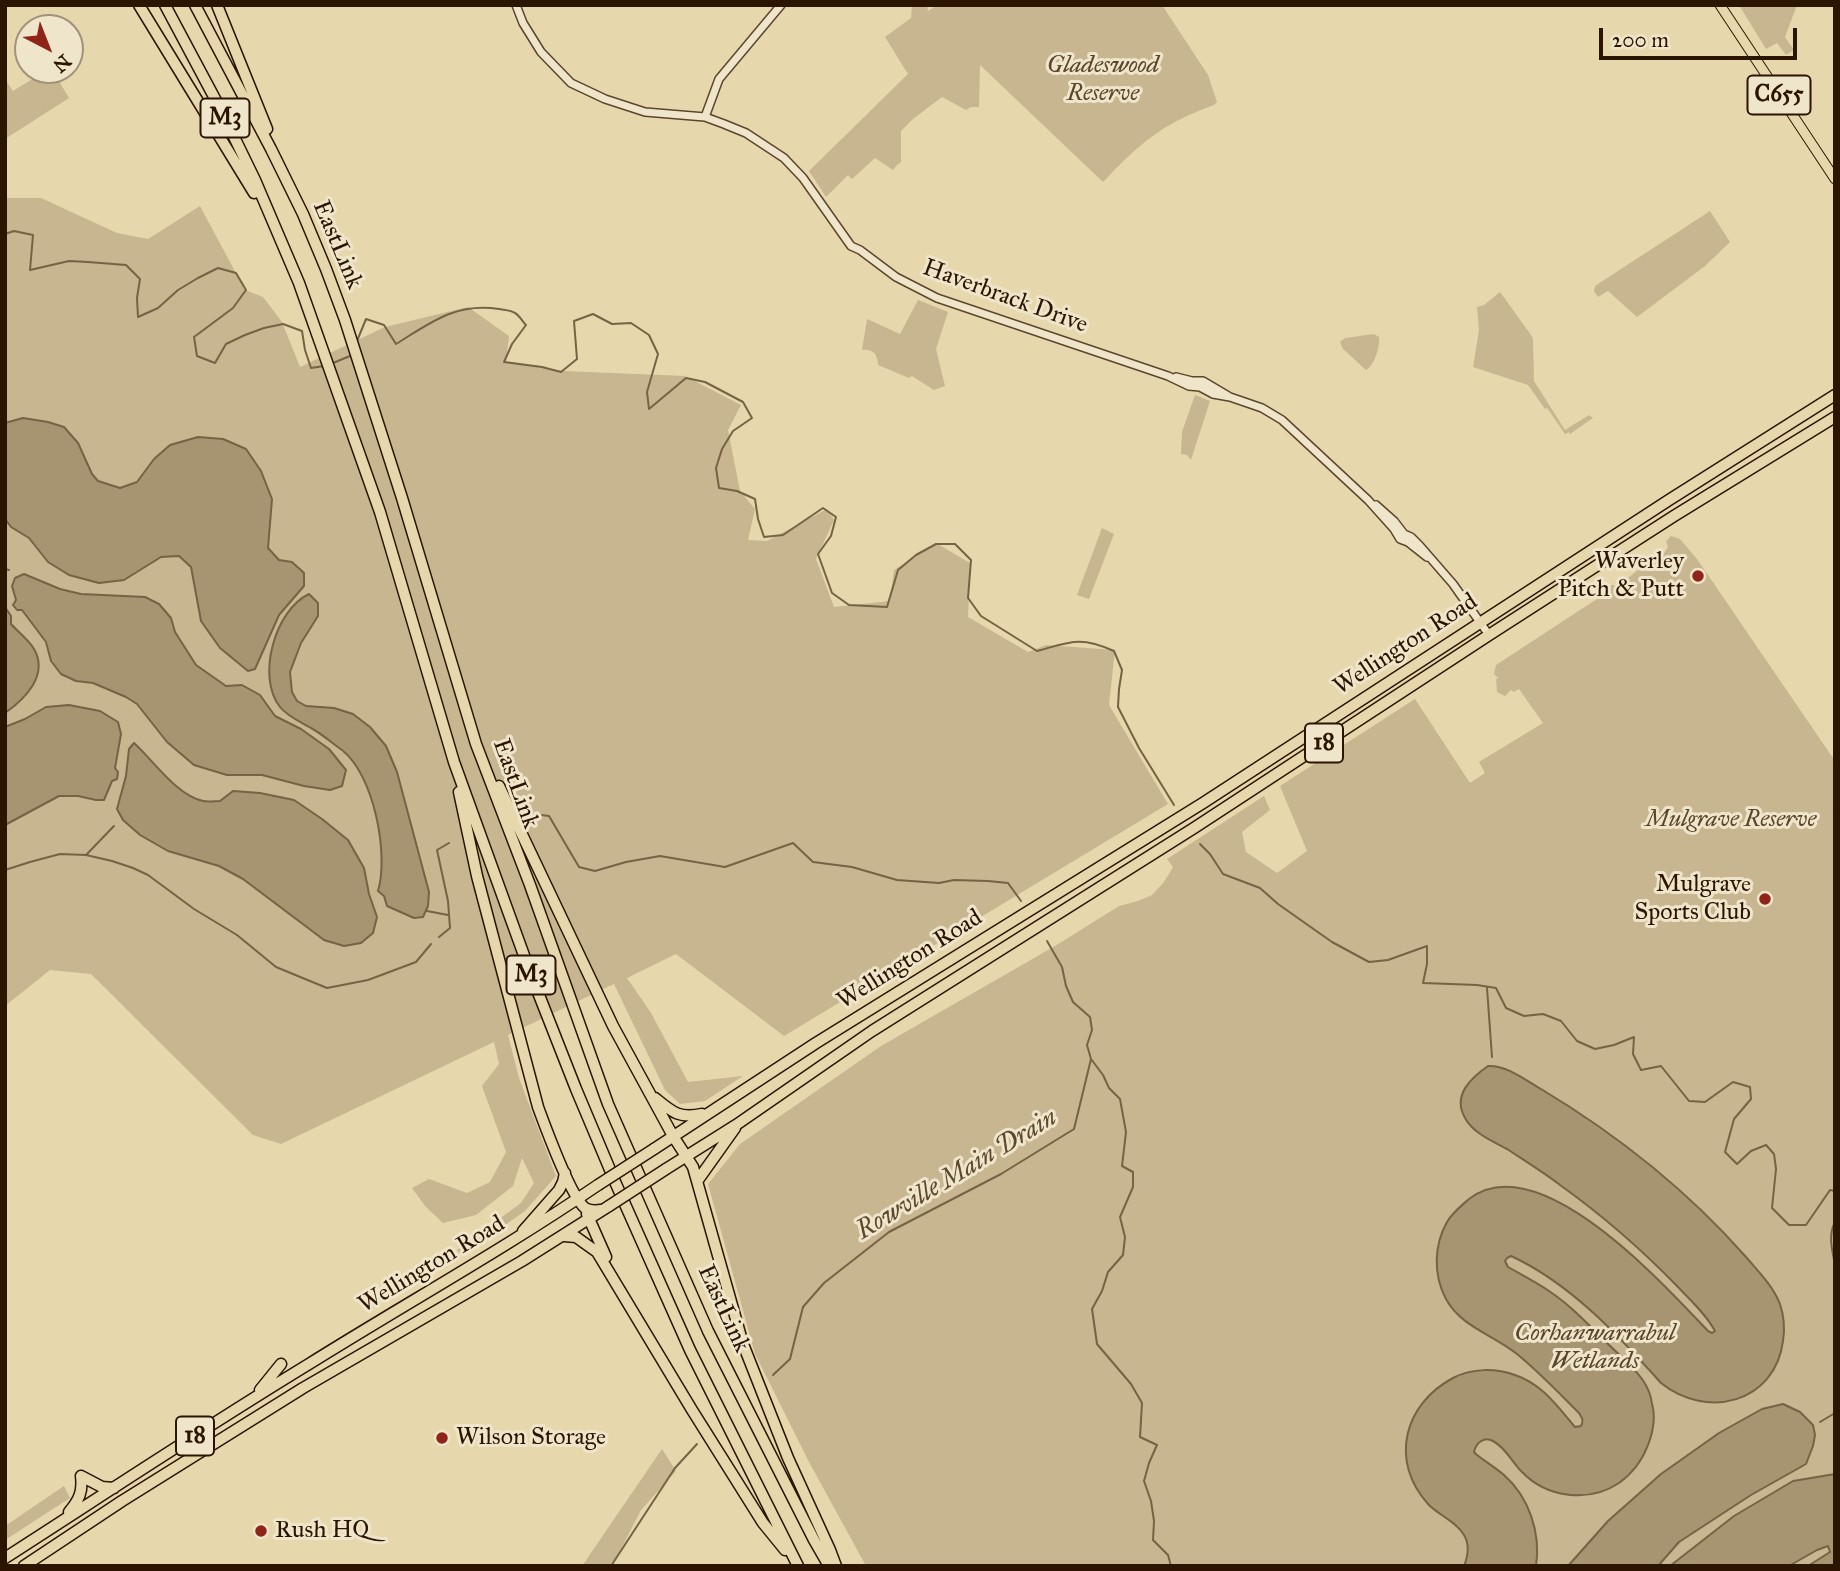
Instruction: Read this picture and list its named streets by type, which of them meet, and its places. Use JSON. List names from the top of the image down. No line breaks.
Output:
{"streets":{"highway":["M3","EastLink","Wellington Road","18"],"main road":["C655"],"street":["Haverbrack Drive"]},"crossings":[["Haverbrack Drive","Wellington Road"]],"water":["Rowville Main Drain"],"parks":["Gladeswood Reserve","Mulgrave Reserve","Corhanwarrabul Wetlands"],"places":["Waverley Pitch & Putt","Mulgrave Sports Club","Wilson Storage","Rush HQ"],"scale_bar":"200 m","north":"bottom right"}
